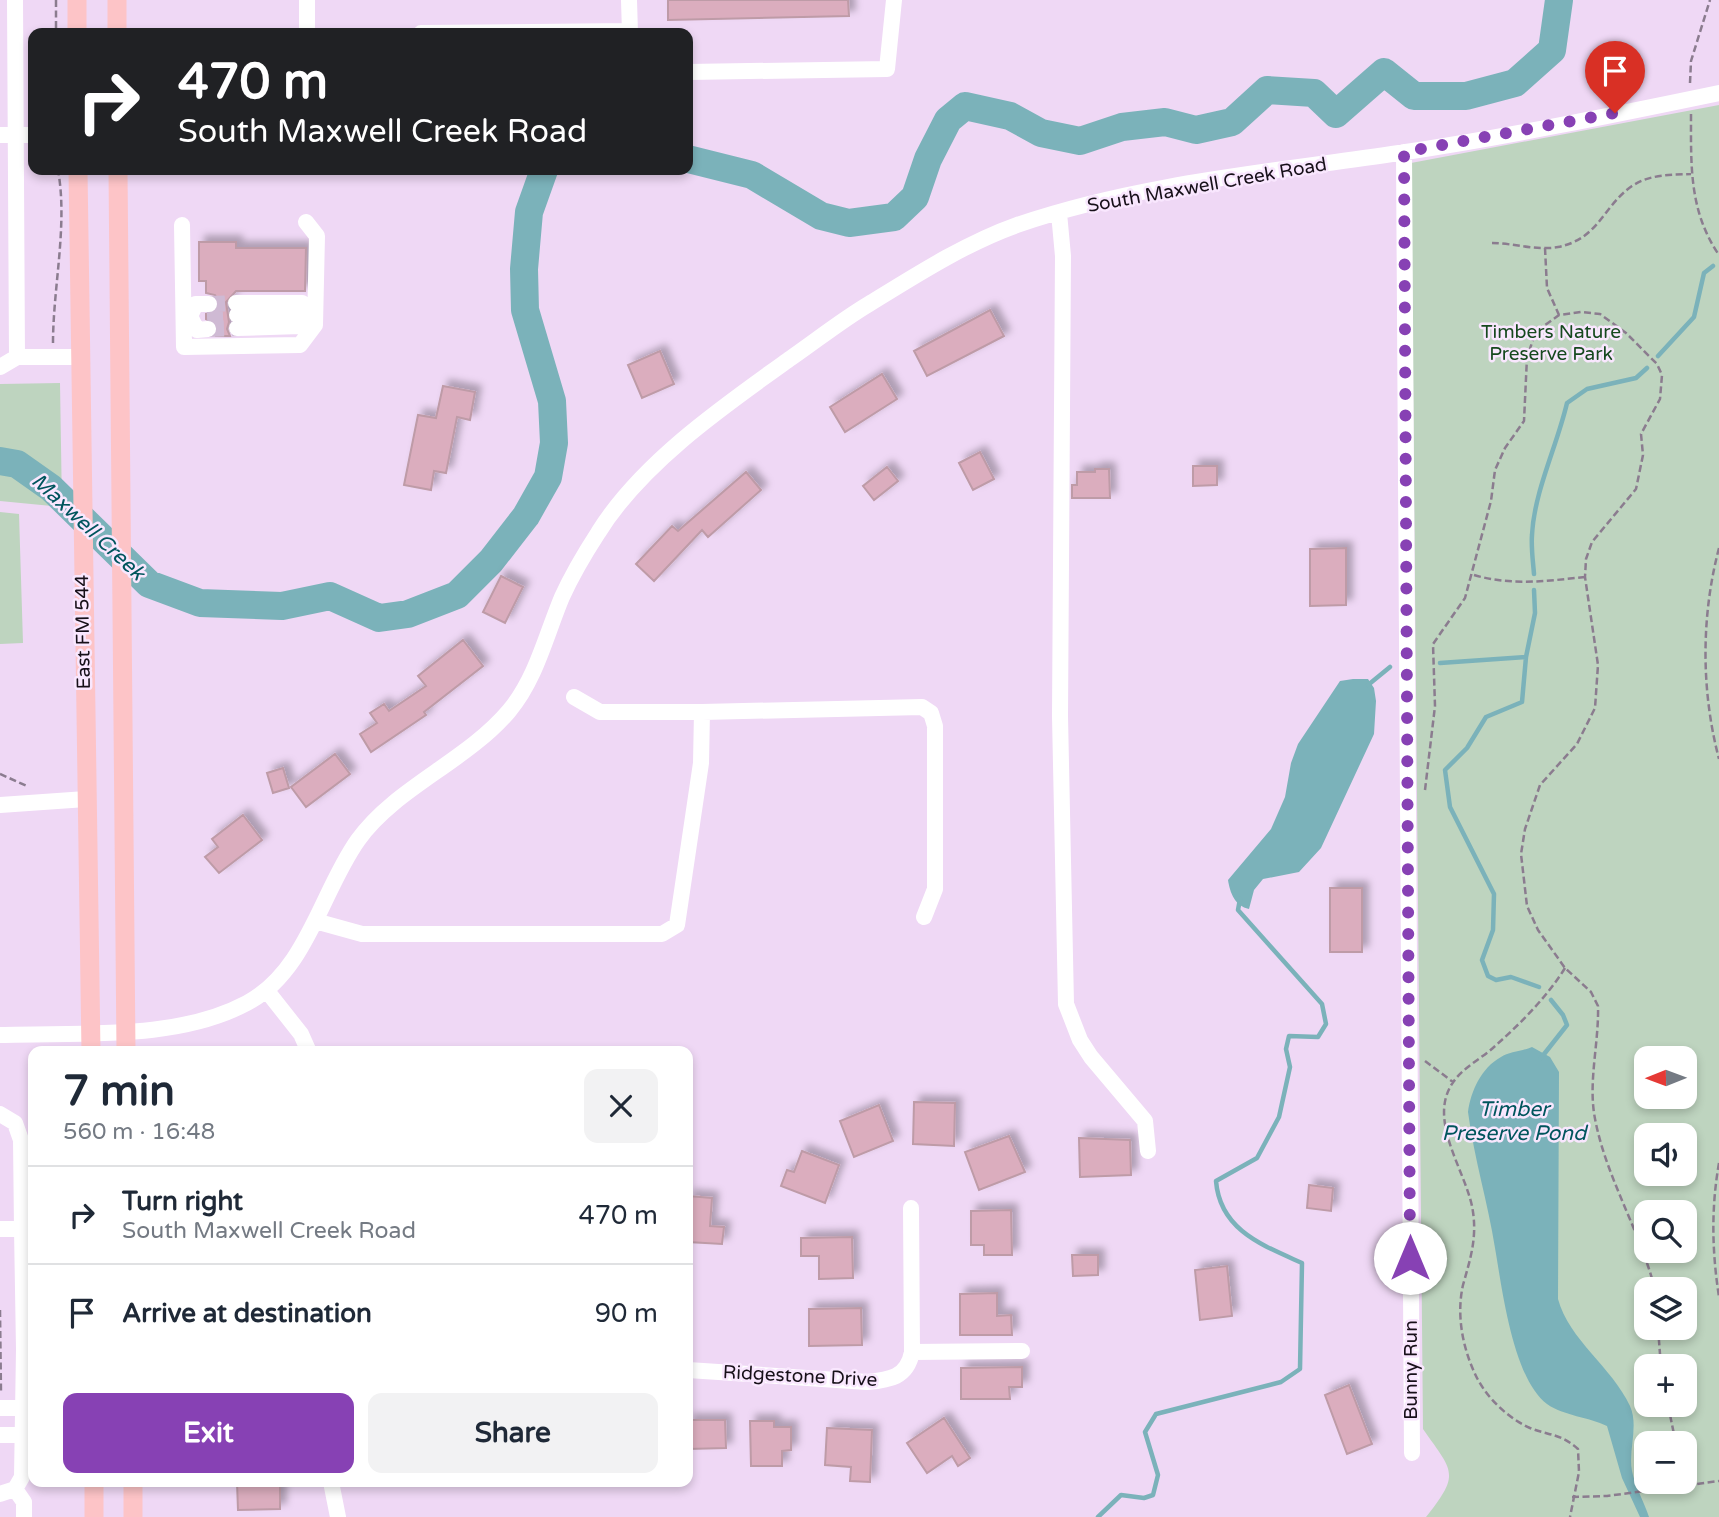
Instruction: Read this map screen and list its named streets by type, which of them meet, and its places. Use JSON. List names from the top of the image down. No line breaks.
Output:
{"streets":{"main road":["East FM 544"],"street":["South Maxwell Creek Road","Bunny Run","Ridgestone Drive"]},"crossings":[["South Maxwell Creek Road","East FM 544"],["South Maxwell Creek Road","Bunny Run"]],"water":["Maxwell Creek","Timber Preserve Pond"],"parks":["Timbers Nature Preserve Park"],"north":"left","page":{"turn":["470 m","South Maxwell Creek Road"],"map_buttons":["+","−"],"heading":["7 min","560 m · 16:48"],"list":[{"name":"Turn right","note":"South Maxwell Creek Road","value":"470 m"},{"name":"Arrive at destination","value":"90 m"}],"buttons":["Exit","Share"]}}
